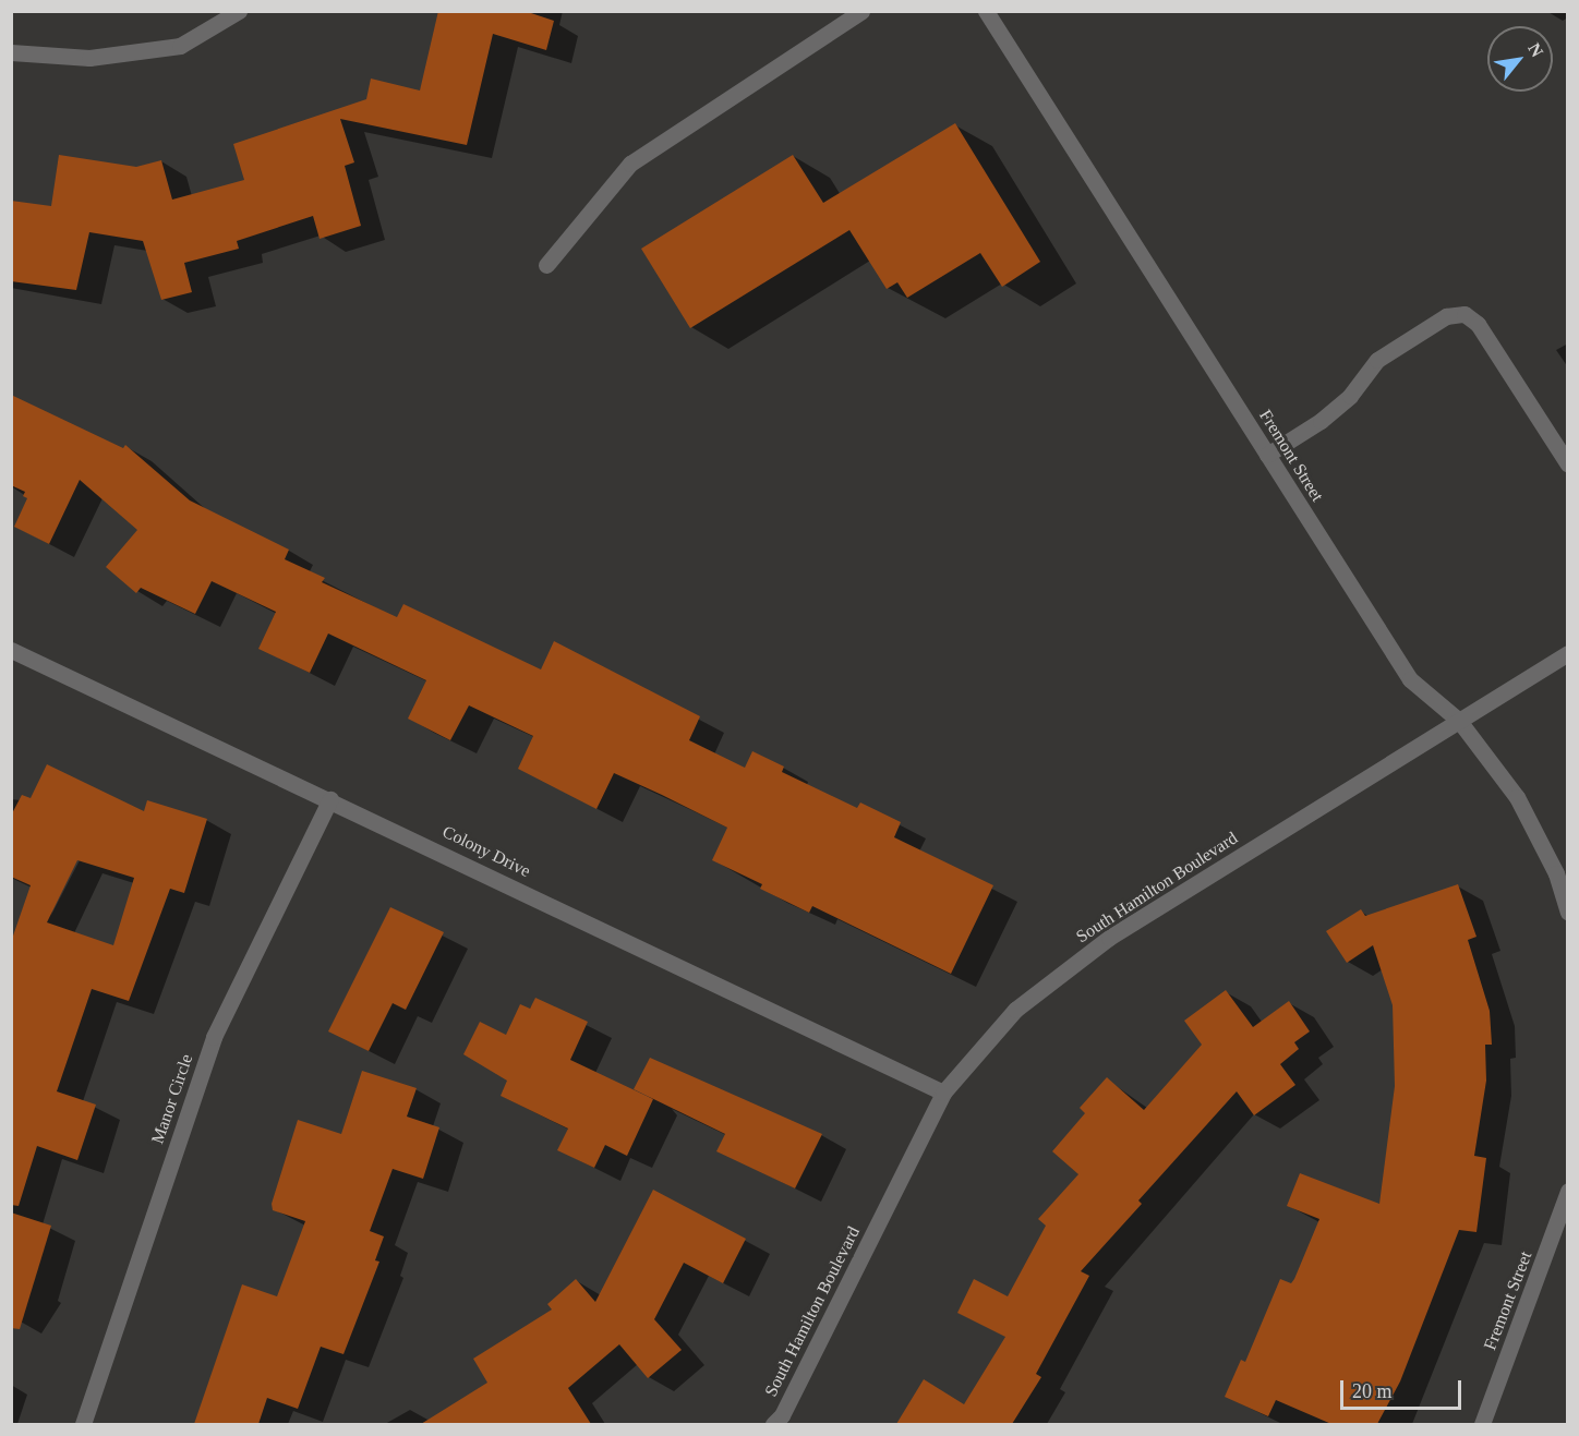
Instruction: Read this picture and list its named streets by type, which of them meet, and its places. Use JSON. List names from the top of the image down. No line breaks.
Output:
{"streets":{"street":["Fremont Street","Colony Drive","South Hamilton Boulevard","Manor Circle"]},"crossings":[["Fremont Street","South Hamilton Boulevard"],["Colony Drive","South Hamilton Boulevard"],["Colony Drive","Manor Circle"]],"scale_bar":"20 m","north":"top right"}
